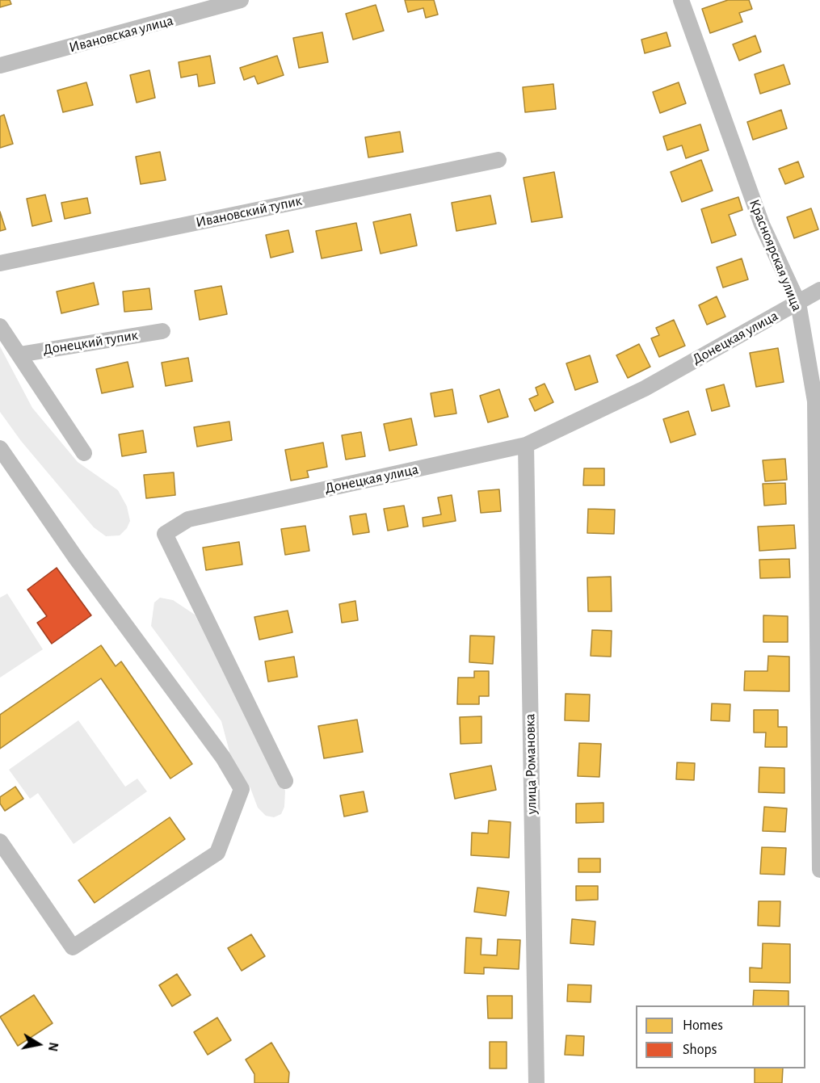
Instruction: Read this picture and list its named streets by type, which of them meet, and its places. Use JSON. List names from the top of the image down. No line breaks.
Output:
{"streets":{"street":["Ивановская улица","Ивановский тупик","Красноярская улица","Донецкая улица","Донецкий тупик","улица Романовка"]},"crossings":[["Красноярская улица","Донецкая улица"],["Донецкая улица","улица Романовка"]],"legend":["Homes","Shops"],"north":"right"}
